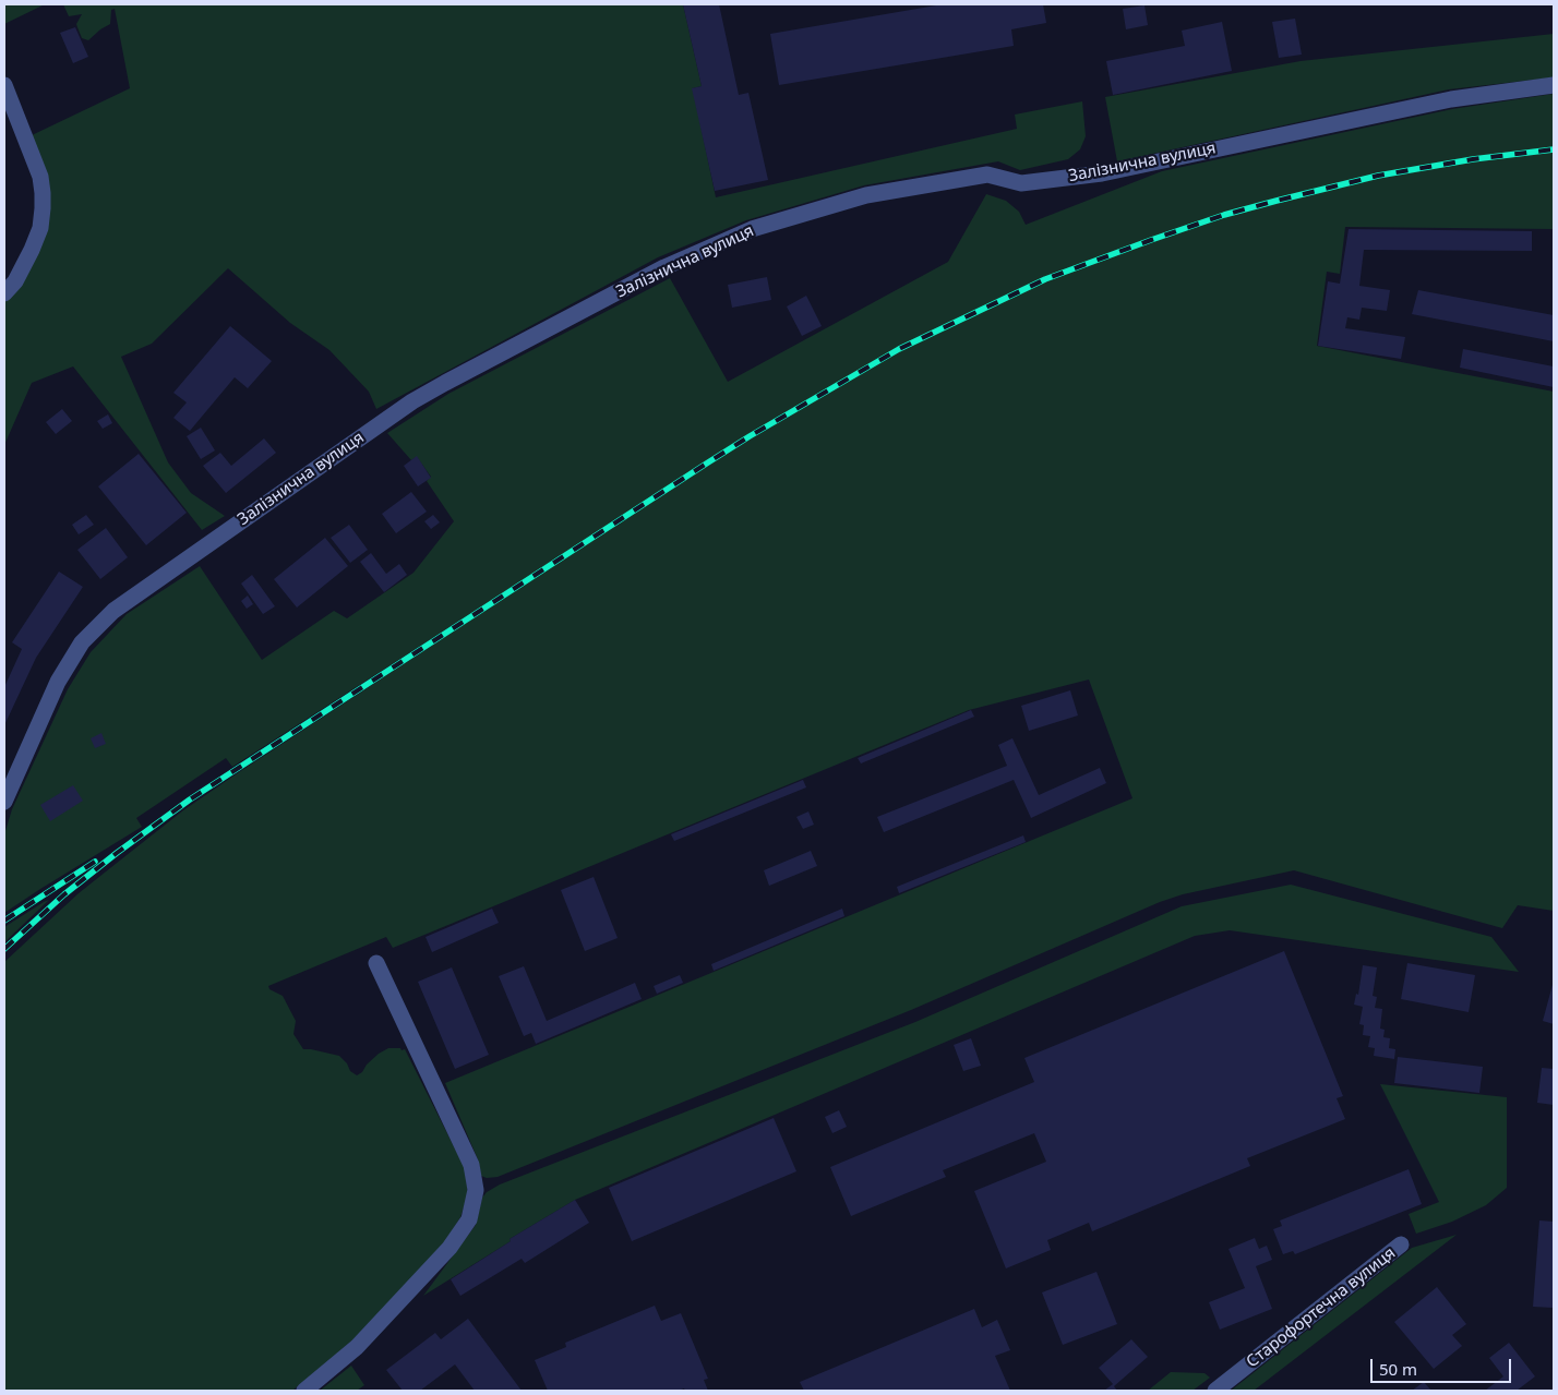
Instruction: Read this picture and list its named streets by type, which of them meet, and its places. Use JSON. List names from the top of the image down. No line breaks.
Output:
{"streets":{"street":["Залізнична вулиця","Старофортечна вулиця"]},"scale_bar":"50 m"}
